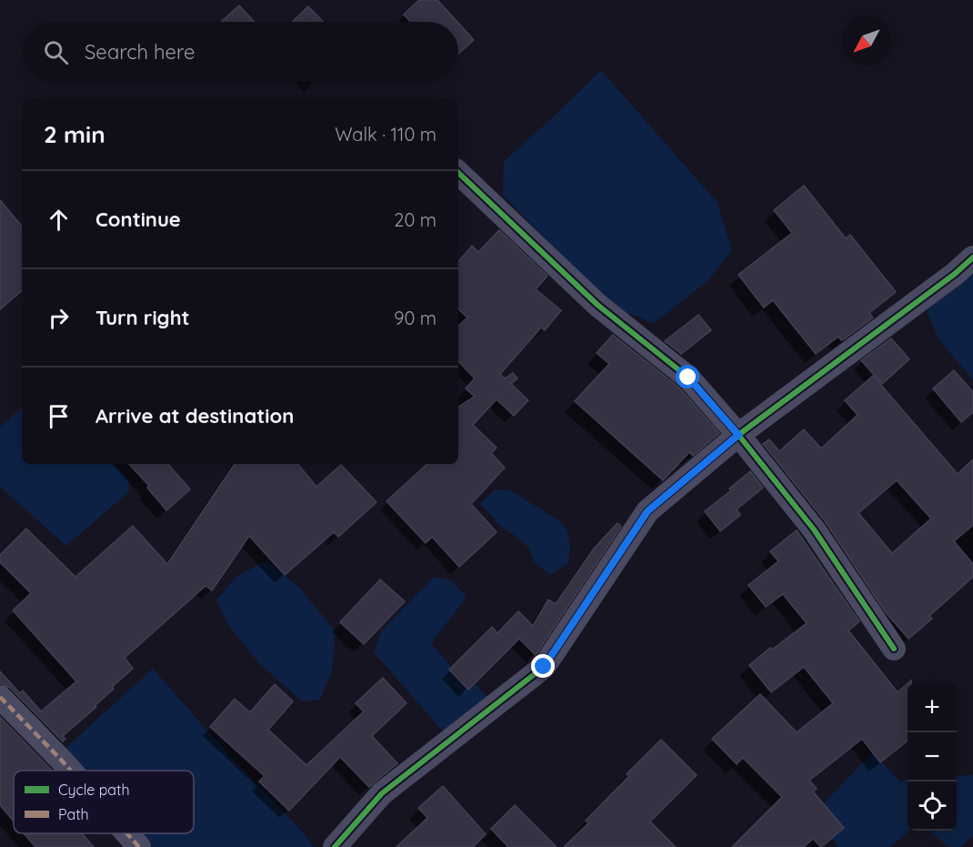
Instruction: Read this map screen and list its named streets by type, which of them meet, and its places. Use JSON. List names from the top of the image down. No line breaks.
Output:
{"legend":["Cycle path","Path"],"north":"bottom left","page":{"search":"Search here","heading":["2 min","Walk · 110 m"],"list":[["Continue","20 m"],["Turn right","90 m"],"Arrive at destination"],"map_buttons":["+","−"]}}
